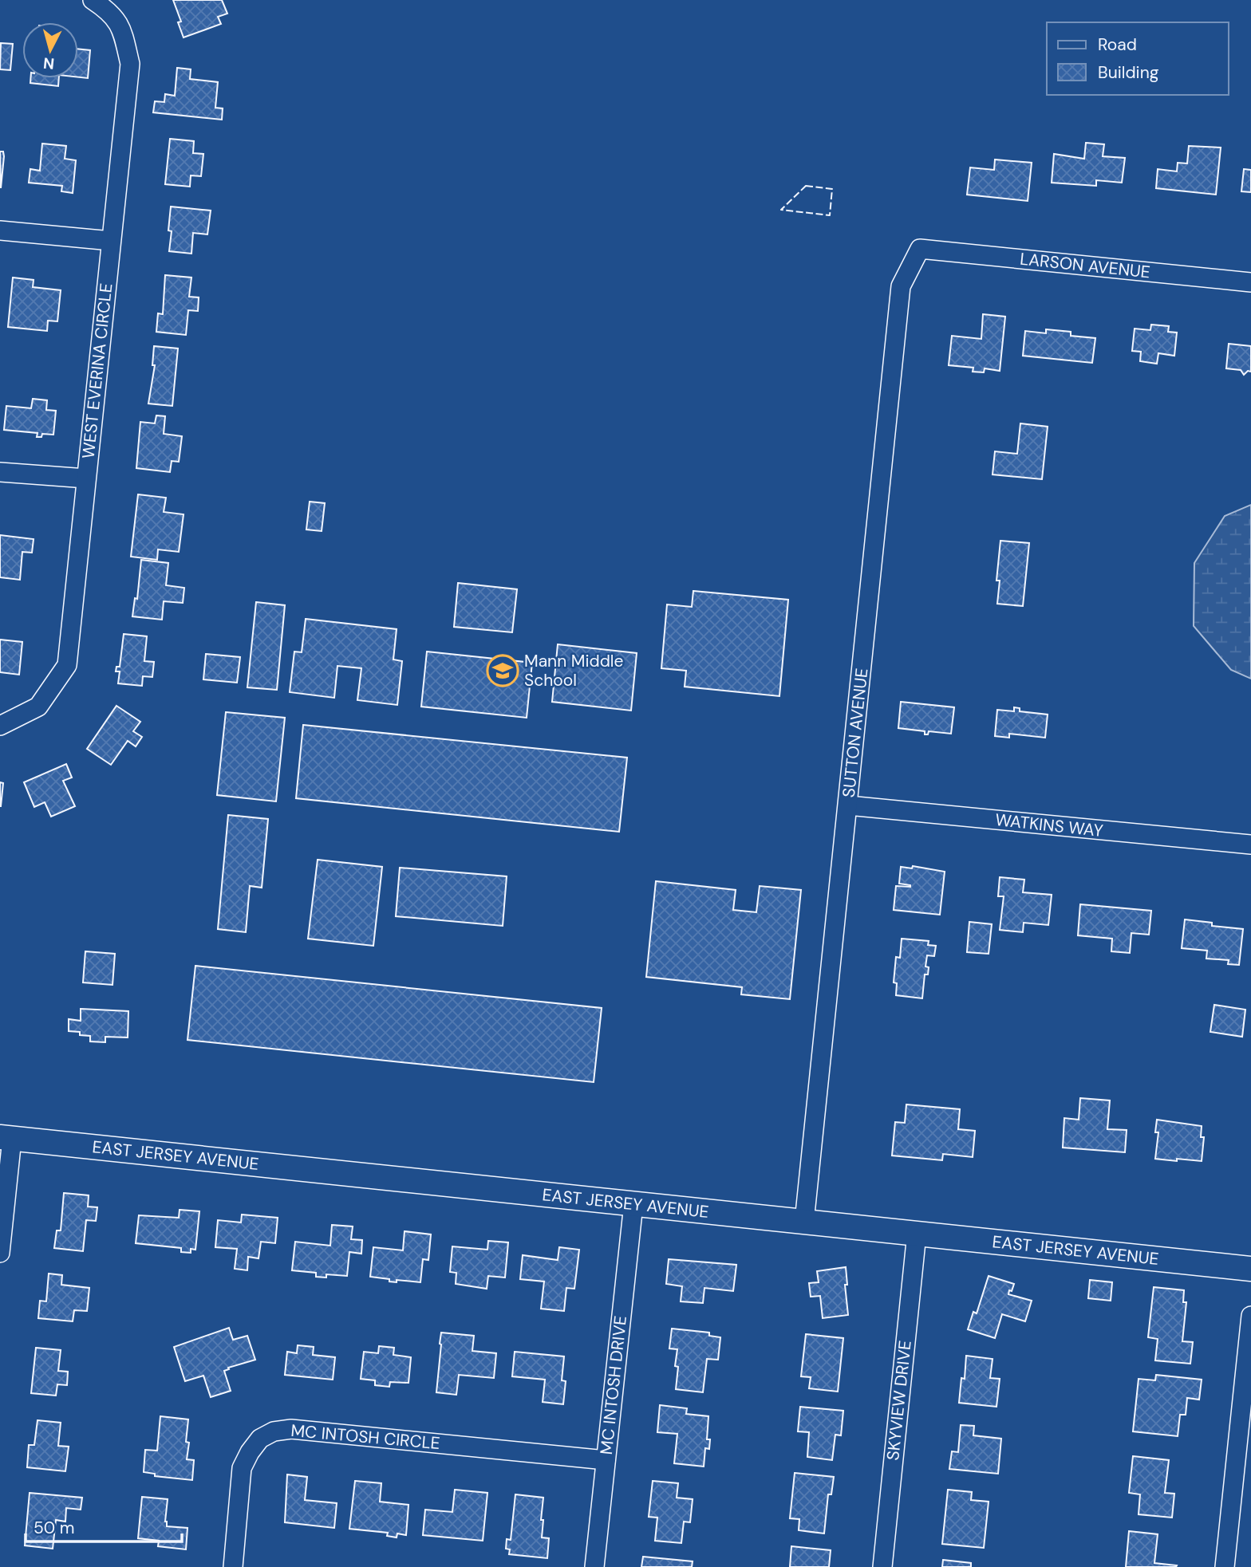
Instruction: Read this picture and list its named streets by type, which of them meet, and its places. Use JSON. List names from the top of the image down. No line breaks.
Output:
{"streets":{"street":["LARSON AVENUE","WEST EVERINA CIRCLE","SUTTON AVENUE","WATKINS WAY","EAST JERSEY AVENUE","MC INTOSH DRIVE","SKYVIEW DRIVE","MC INTOSH CIRCLE"]},"crossings":[["LARSON AVENUE","SUTTON AVENUE"],["SUTTON AVENUE","WATKINS WAY"],["SUTTON AVENUE","EAST JERSEY AVENUE"],["EAST JERSEY AVENUE","MC INTOSH DRIVE"],["EAST JERSEY AVENUE","SKYVIEW DRIVE"],["MC INTOSH DRIVE","MC INTOSH CIRCLE"]],"places":{"school or university":["Mann Middle School"]},"legend":["Road","Building"],"scale_bar":"50 m","north":"bottom"}
